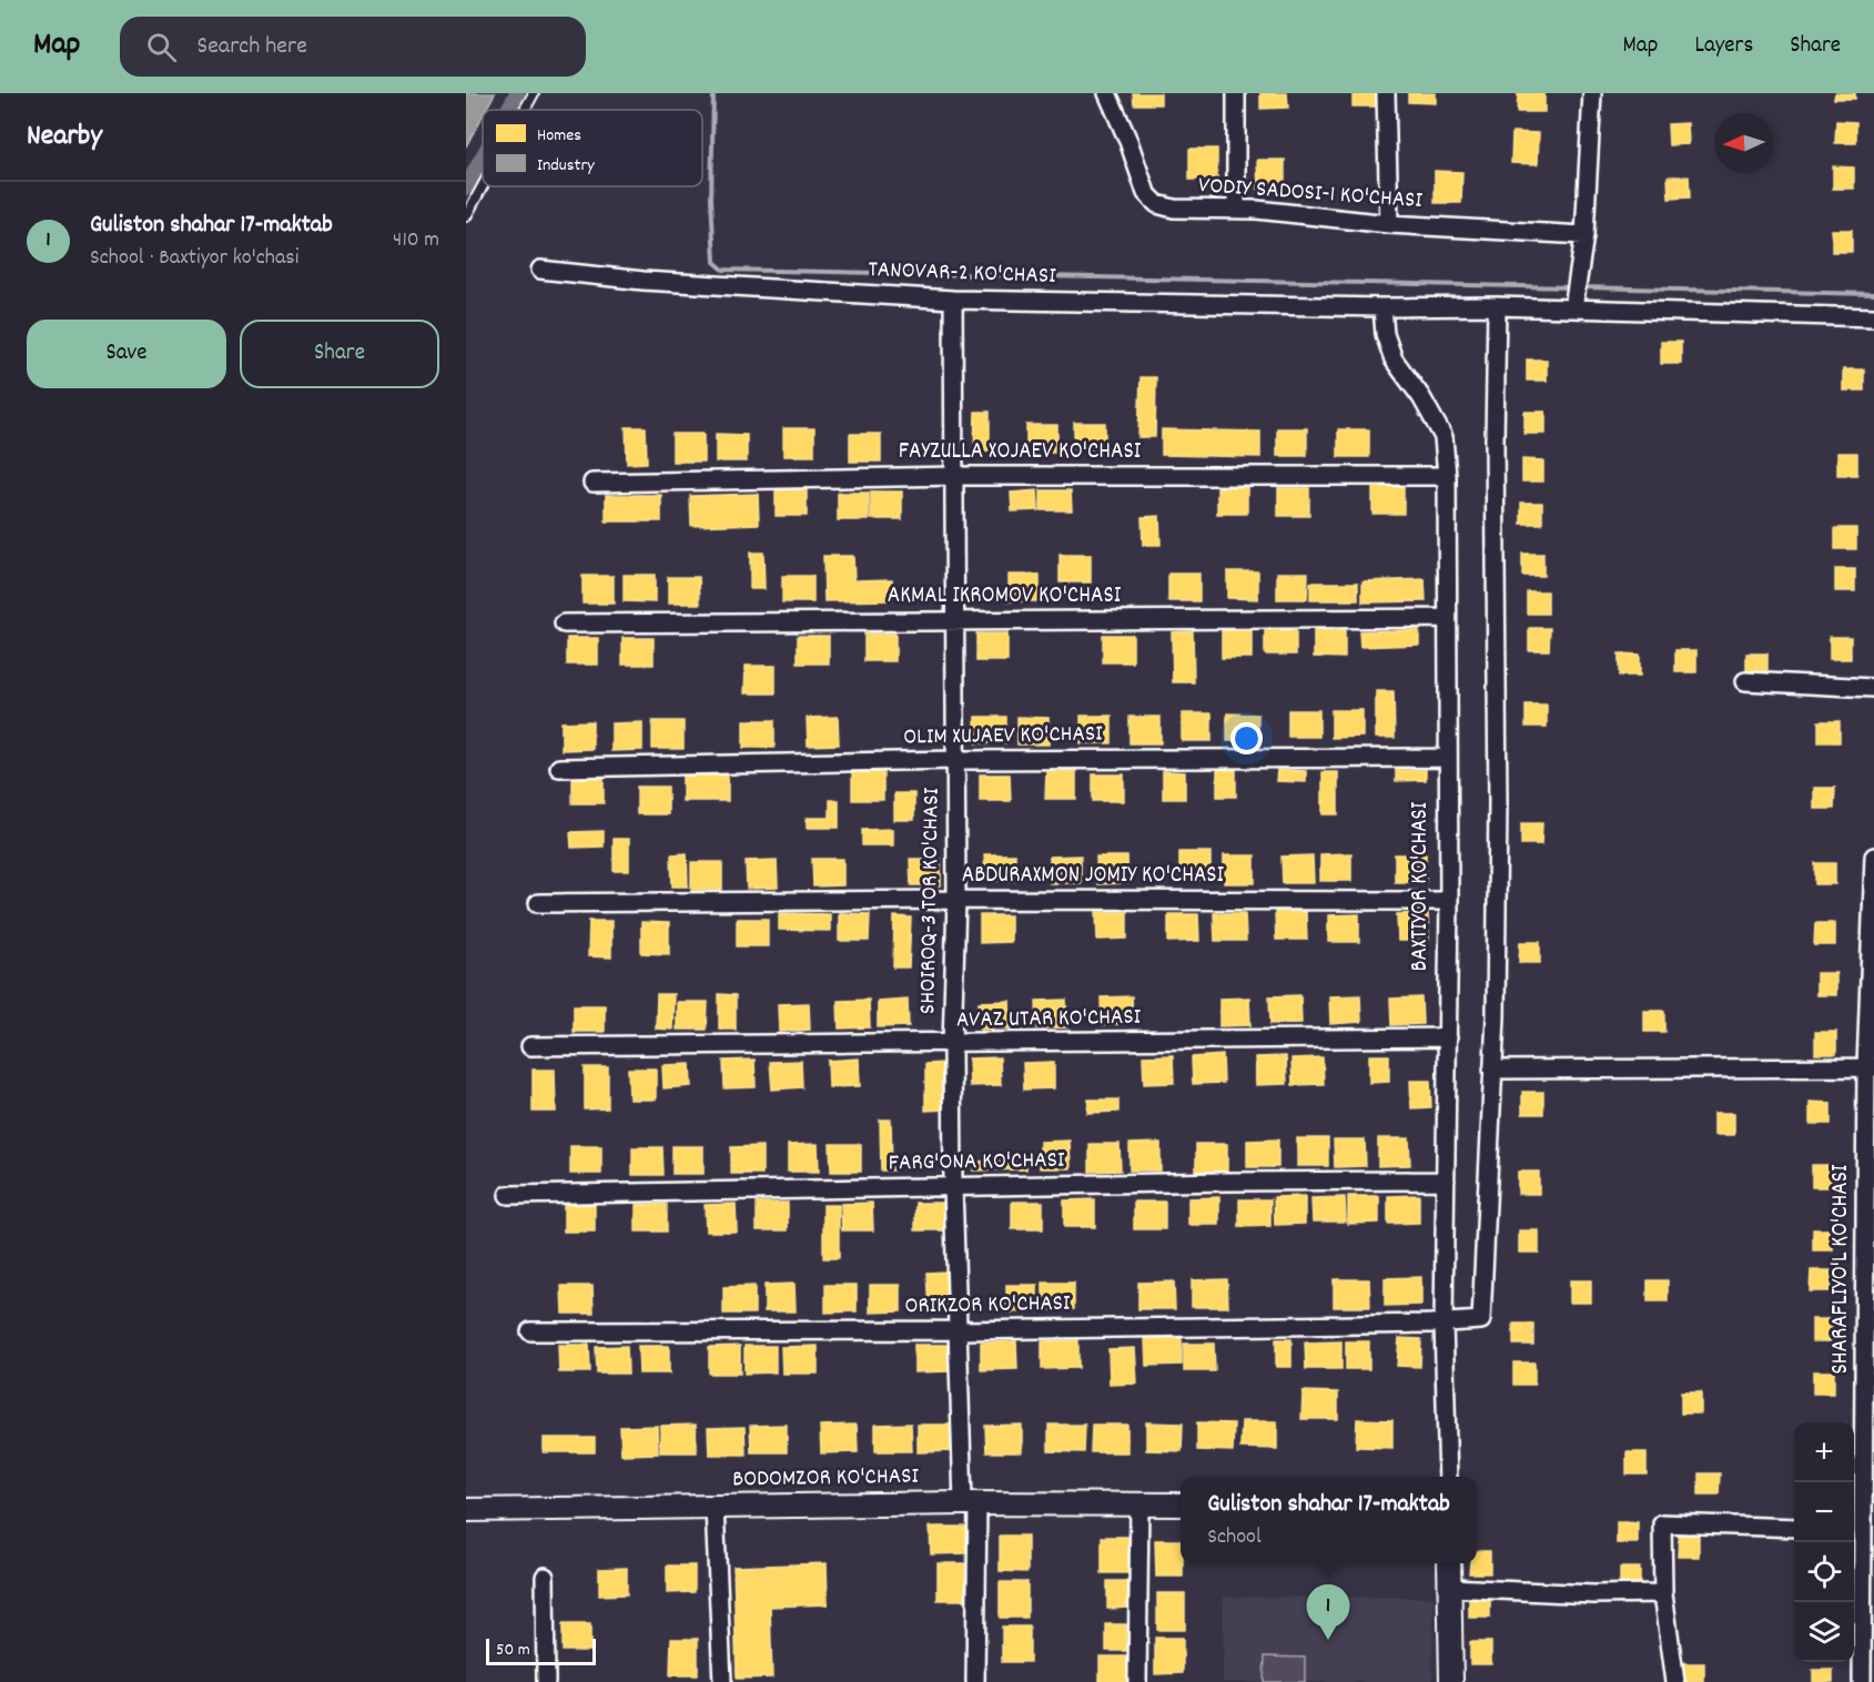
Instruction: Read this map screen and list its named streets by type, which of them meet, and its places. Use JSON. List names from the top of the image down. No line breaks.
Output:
{"streets":{"street":["VODIY SADOSI-1 KO'CHASI","TANOVAR-2 KO'CHASI","FAYZULLA XOJAEV KO'CHASI","AKMAL IKROMOV KO'CHASI","OLIM XUJAEV KO'CHASI","ABDURAXMON JOMIY KO'CHASI","BAXTIYOR KO'CHASI","SHOIROQ-3 TOR KO'CHASI","AVAZ UTAR KO'CHASI","FARG'ONA KO'CHASI","SHARAFLIYO'L KO'CHASI","ORIKZOR KO'CHASI","BODOMZOR KO'CHASI"]},"crossings":[["TANOVAR-2 KO'CHASI","BAXTIYOR KO'CHASI"],["TANOVAR-2 KO'CHASI","SHOIROQ-3 TOR KO'CHASI"],["FAYZULLA XOJAEV KO'CHASI","BAXTIYOR KO'CHASI"],["FAYZULLA XOJAEV KO'CHASI","SHOIROQ-3 TOR KO'CHASI"],["AKMAL IKROMOV KO'CHASI","BAXTIYOR KO'CHASI"],["AKMAL IKROMOV KO'CHASI","SHOIROQ-3 TOR KO'CHASI"],["OLIM XUJAEV KO'CHASI","BAXTIYOR KO'CHASI"],["OLIM XUJAEV KO'CHASI","SHOIROQ-3 TOR KO'CHASI"],["ABDURAXMON JOMIY KO'CHASI","BAXTIYOR KO'CHASI"],["ABDURAXMON JOMIY KO'CHASI","SHOIROQ-3 TOR KO'CHASI"],["BAXTIYOR KO'CHASI","AVAZ UTAR KO'CHASI"],["BAXTIYOR KO'CHASI","FARG'ONA KO'CHASI"],["BAXTIYOR KO'CHASI","ORIKZOR KO'CHASI"],["SHOIROQ-3 TOR KO'CHASI","AVAZ UTAR KO'CHASI"],["SHOIROQ-3 TOR KO'CHASI","FARG'ONA KO'CHASI"],["SHOIROQ-3 TOR KO'CHASI","ORIKZOR KO'CHASI"],["SHOIROQ-3 TOR KO'CHASI","BODOMZOR KO'CHASI"]],"legend":["Homes","Industry"],"scale_bar":"50 m","north":"left","page":{"header":"Map","search":"Search here","nav":["Map","Layers","Share"],"heading":"Nearby","list":[{"mark":"1","name":"Guliston shahar 17-maktab","note":"School · Baxtiyor ko'chasi","value":"410 m"}],"buttons":["Save","Share"],"map_buttons":["+","−"],"popup":["Guliston shahar 17-maktab","School"],"pins":"1","scale":"50 m"}}
